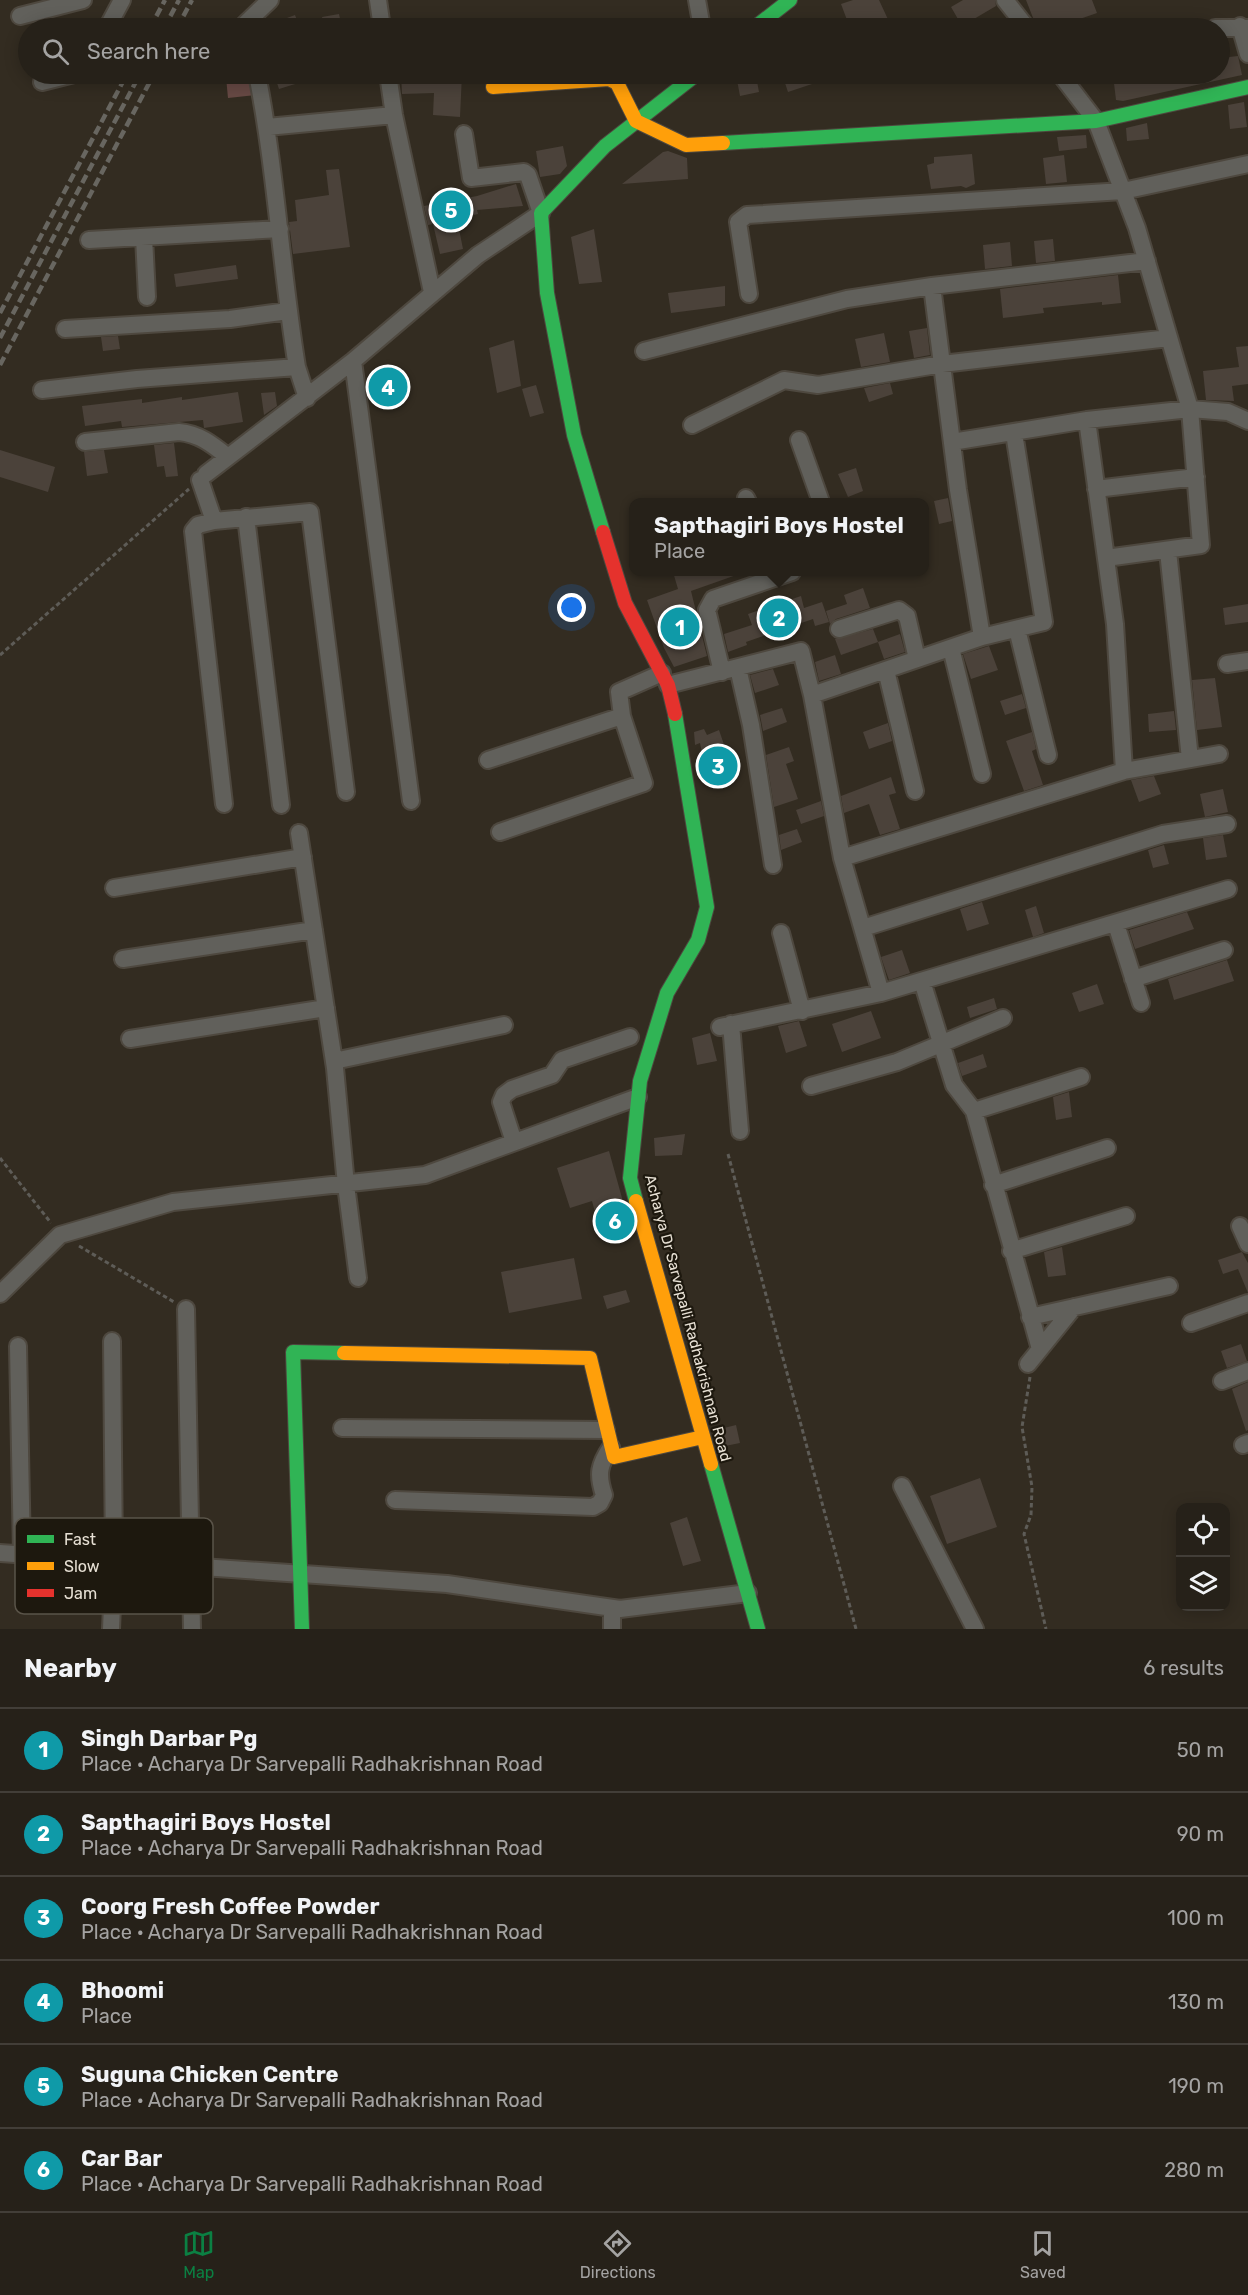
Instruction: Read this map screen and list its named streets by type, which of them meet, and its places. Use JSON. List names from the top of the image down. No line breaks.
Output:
{"streets":{"street":["Acharya Dr Sarvepalli Radhakrishnan Road"]},"legend":["Fast","Slow","Jam"],"page":{"search":"Search here","pins":["5","4","2","1","3","6"],"popup":["Sapthagiri Boys Hostel","Place"],"heading":["Nearby","6 results"],"list":[{"mark":"1","name":"Singh Darbar Pg","note":"Place · Acharya Dr Sarvepalli Radhakrishnan Road","value":"50 m"},{"mark":"2","name":"Sapthagiri Boys Hostel","note":"Place · Acharya Dr Sarvepalli Radhakrishnan Road","value":"90 m"},{"mark":"3","name":"Coorg Fresh Coffee Powder","note":"Place · Acharya Dr Sarvepalli Radhakrishnan Road","value":"100 m"},{"mark":"4","name":"Bhoomi","note":"Place","value":"130 m"},{"mark":"5","name":"Suguna Chicken Centre","note":"Place · Acharya Dr Sarvepalli Radhakrishnan Road","value":"190 m"},{"mark":"6","name":"Car Bar","note":"Place · Acharya Dr Sarvepalli Radhakrishnan Road","value":"280 m"}],"nav":["Map","Directions","Saved"]}}
